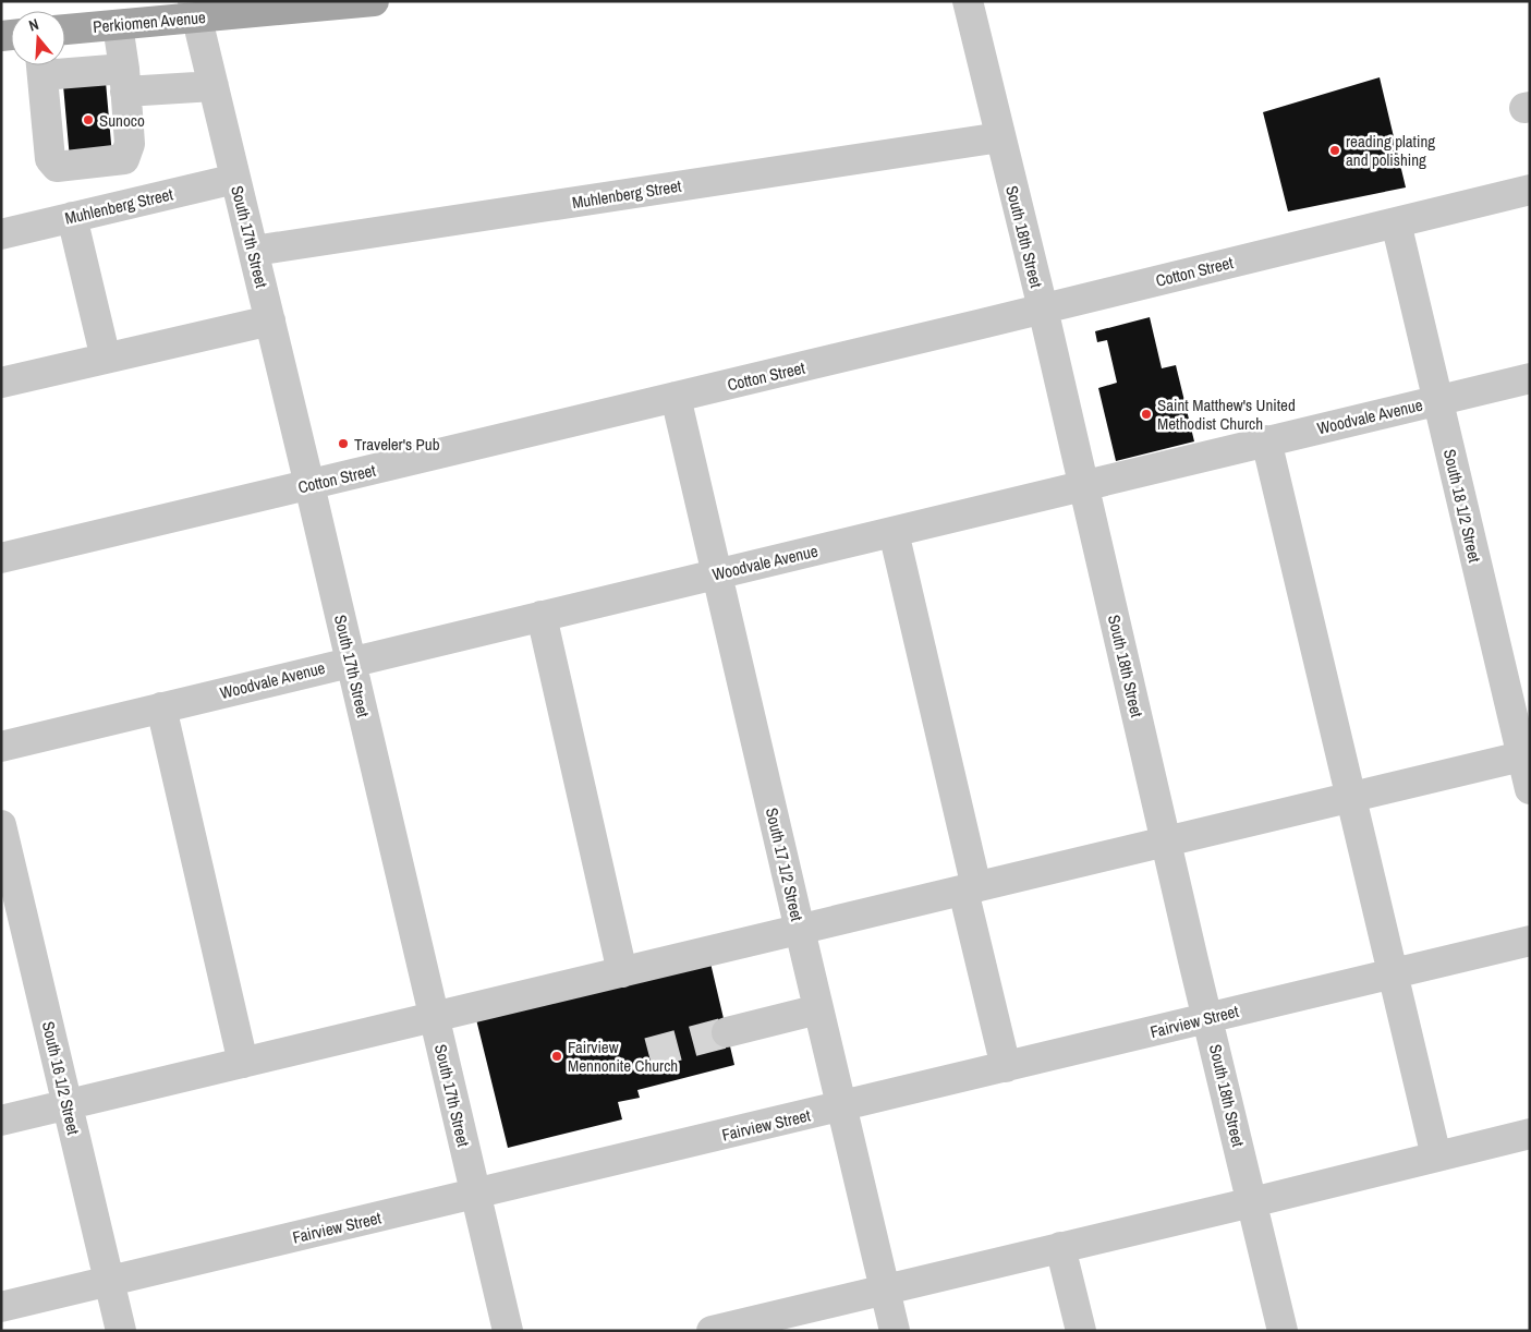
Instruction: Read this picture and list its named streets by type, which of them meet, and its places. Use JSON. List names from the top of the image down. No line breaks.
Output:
{"streets":{"main road":["Perkiomen Avenue"],"street":["Muhlenberg Street","South 17th Street","South 18th Street","Cotton Street","Woodvale Avenue","South 18 1/2 Street","South 17 1/2 Street","Fairview Street","South 16 1/2 Street"]},"crossings":[["Perkiomen Avenue","South 17th Street"],["Muhlenberg Street","South 17th Street"],["Muhlenberg Street","South 18th Street"],["South 17th Street","Cotton Street"],["South 17th Street","Woodvale Avenue"],["South 17th Street","Fairview Street"],["South 18th Street","Cotton Street"],["South 18th Street","Woodvale Avenue"],["South 18th Street","Fairview Street"],["Cotton Street","South 18 1/2 Street"],["Cotton Street","South 17 1/2 Street"],["Woodvale Avenue","South 18 1/2 Street"],["Woodvale Avenue","South 17 1/2 Street"],["South 17 1/2 Street","Fairview Street"],["Fairview Street","South 16 1/2 Street"]],"places":["Sunoco","reading plating and polishing","Saint Matthew's United Methodist Church","Traveler's Pub","Fairview Mennonite Church"],"north":"top"}
